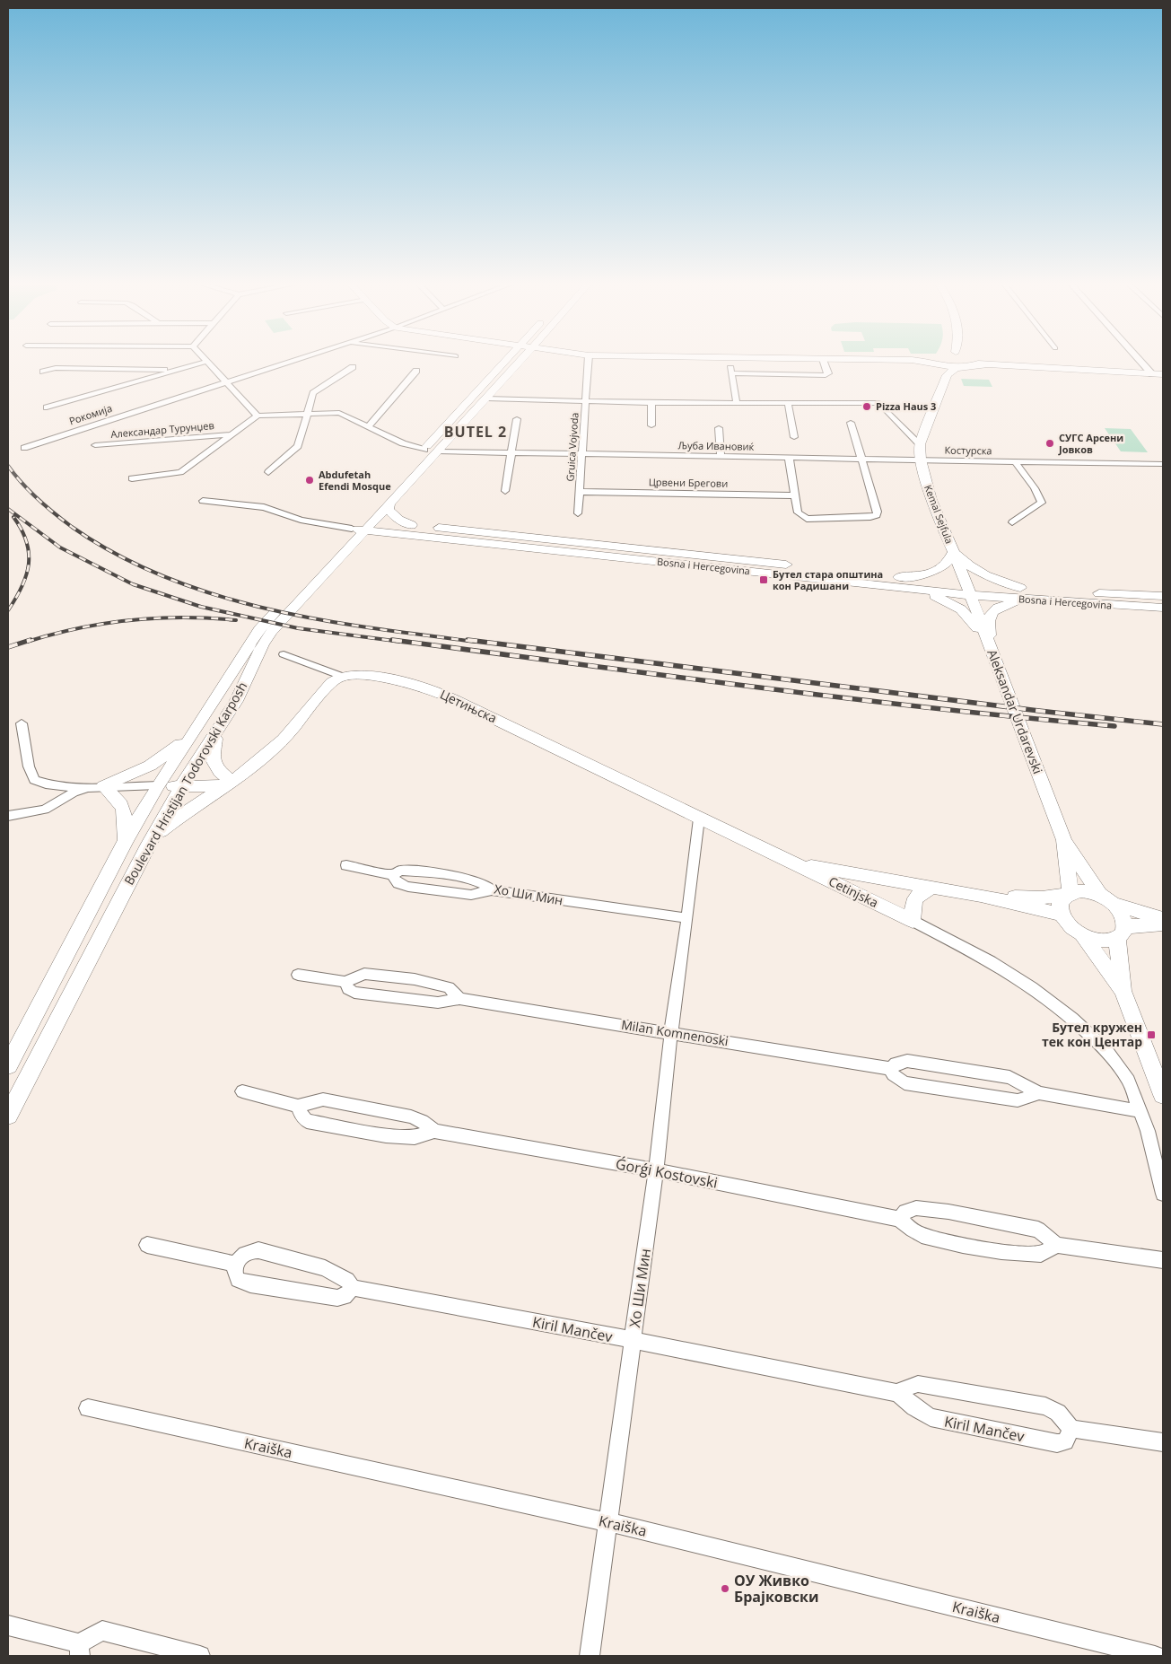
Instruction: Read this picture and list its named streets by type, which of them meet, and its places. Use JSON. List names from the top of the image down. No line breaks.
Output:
{"streets":{"street":["Рокомија","Александар Турунџев","Љуба Ивановиќ","Gruica Vojvoda","Костурска","Црвени Брегови","Kemal Sejfula","Bosna i Hercegovina","Цетињска","Aleksandar Urdarevski","Boulevard Hristijan Todorovski Karposh","Cetinjska","Хо Ши Мин","Milan Komnenoski","Ǵorǵi Kostovski","Kiril Mančev","Kraiška"]},"crossings":[["Љуба Ивановиќ","Gruica Vojvoda"],["Љуба Ивановиќ","Костурска"],["Љуба Ивановиќ","Kemal Sejfula"],["Љуба Ивановиќ","Boulevard Hristijan Todorovski Karposh"],["Gruica Vojvoda","Црвени Брегови"],["Костурска","Kemal Sejfula"],["Kemal Sejfula","Bosna i Hercegovina"],["Kemal Sejfula","Aleksandar Urdarevski"],["Bosna i Hercegovina","Aleksandar Urdarevski"],["Bosna i Hercegovina","Boulevard Hristijan Todorovski Karposh"],["Цетињска","Cetinjska"],["Цетињска","Хо Ши Мин"],["Хо Ши Мин","Milan Komnenoski"],["Хо Ши Мин","Ǵorǵi Kostovski"],["Хо Ши Мин","Kiril Mančev"],["Хо Ши Мин","Kraiška"]],"districts":["BUTEL 2"],"places":{"other":["Pizza Haus 3","СУГС Арсени Јовков","Abdufetah Efendi Mosque","ОУ Живко Брајковски"],"transit":["Бутел стара општина кон Радишани","Бутел кружен тек кон Центар"]}}
